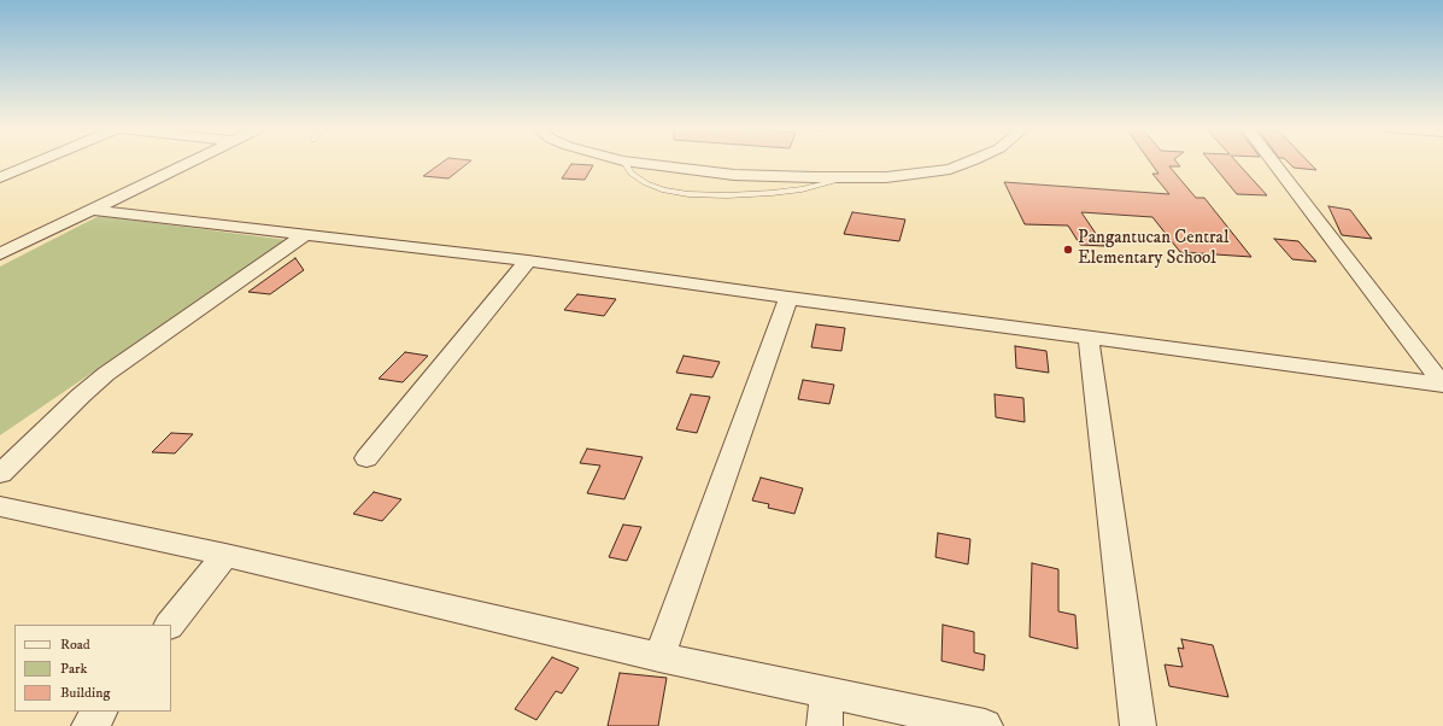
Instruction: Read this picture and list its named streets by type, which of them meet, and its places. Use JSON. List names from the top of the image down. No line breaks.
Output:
{"places":["Pangantucan Central Elementary School"],"legend":["Road","Park","Building"]}
